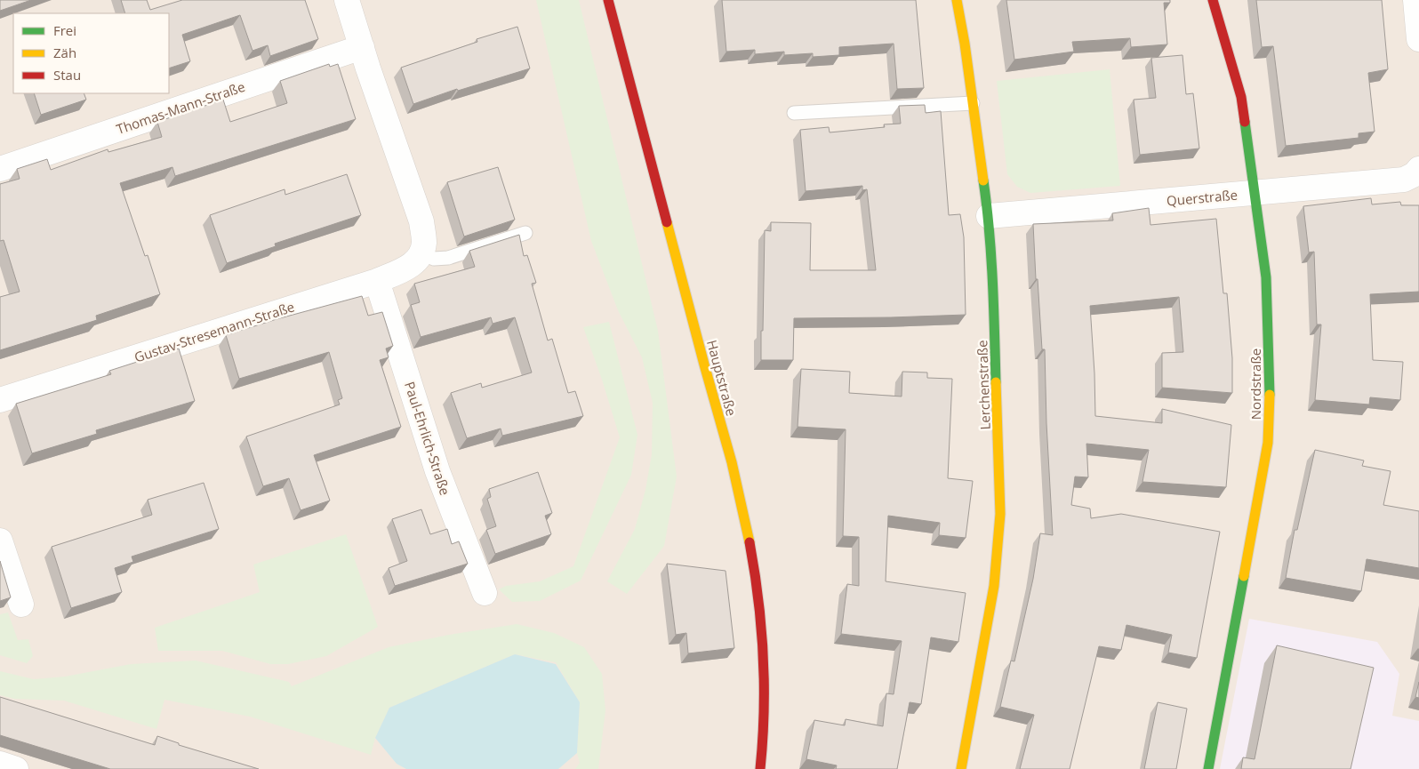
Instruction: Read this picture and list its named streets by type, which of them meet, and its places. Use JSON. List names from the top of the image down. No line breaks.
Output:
{"streets":{"street":["Thomas-Mann-Straße","Querstraße","Gustav-Stresemann-Straße","Hauptstraße","Nordstraße","Lerchenstraße","Paul-Ehrlich-Straße"]},"crossings":[["Querstraße","Nordstraße"],["Querstraße","Lerchenstraße"],["Gustav-Stresemann-Straße","Paul-Ehrlich-Straße"]],"legend":["Frei","Zäh","Stau"]}
